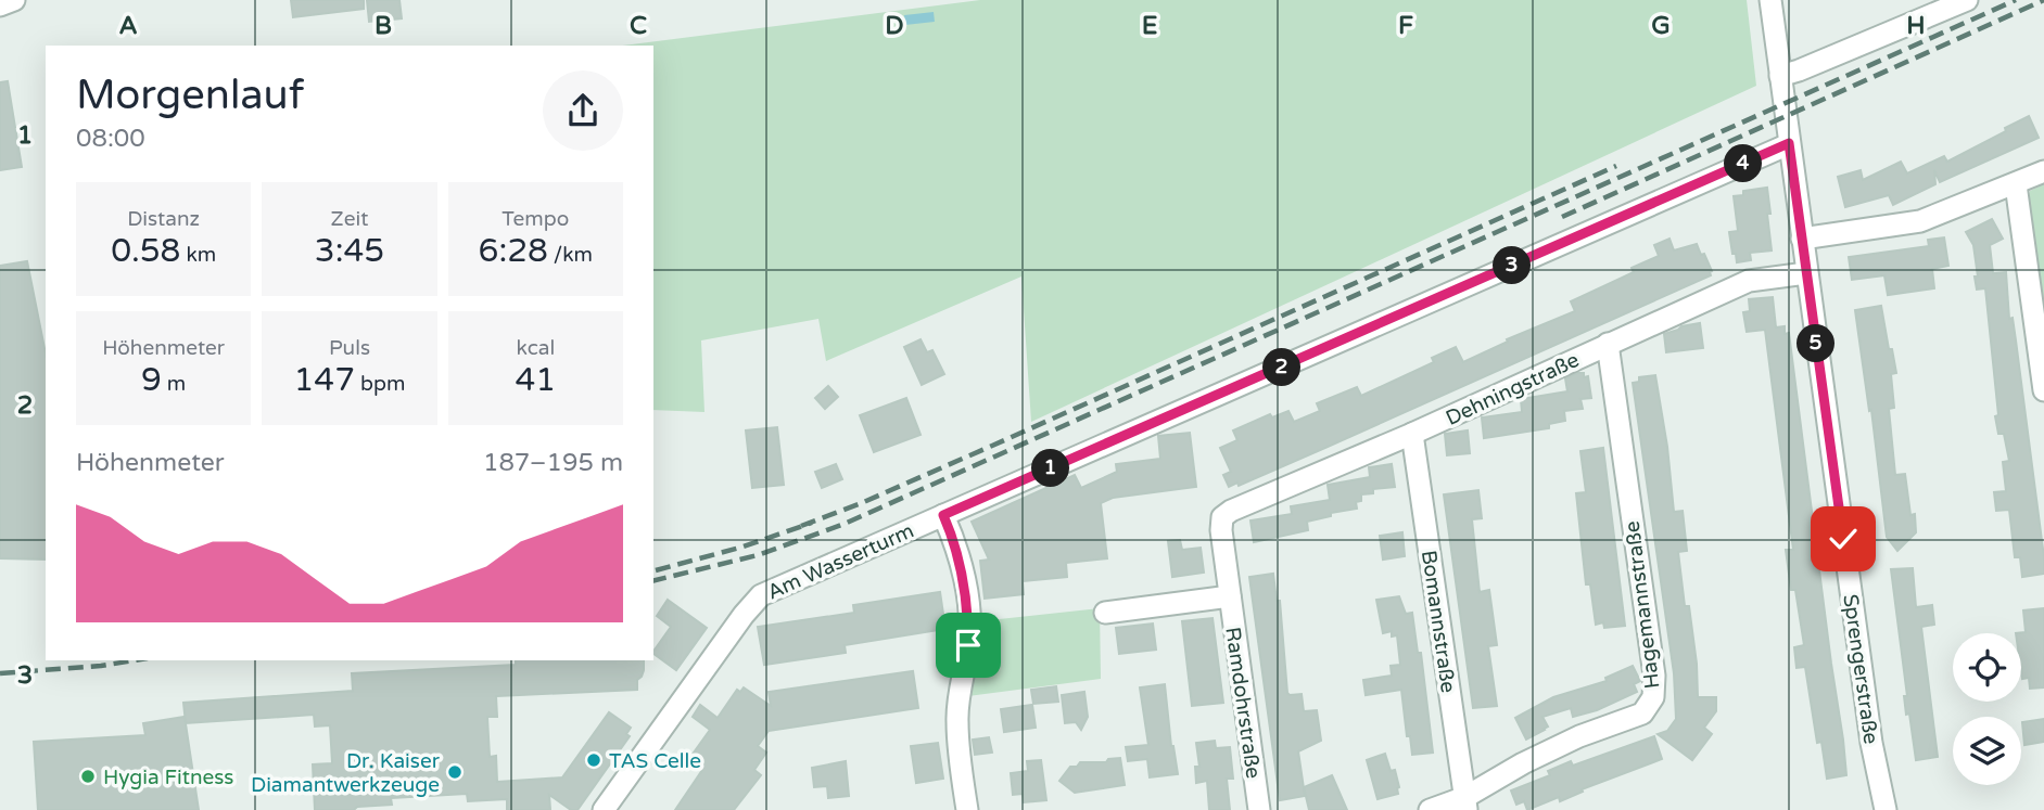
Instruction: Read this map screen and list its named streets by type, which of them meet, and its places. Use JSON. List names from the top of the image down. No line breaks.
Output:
{"streets":{"street":["Dehningstraße","Am Wasserturm","Hagemannstraße","Bomannstraße","Sprengerstraße","Ramdohrstraße"]},"crossings":[["Dehningstraße","Hagemannstraße"],["Dehningstraße","Bomannstraße"],["Dehningstraße","Sprengerstraße"],["Dehningstraße","Ramdohrstraße"],["Am Wasserturm","Sprengerstraße"],["Hagemannstraße","Bomannstraße"]],"places":["TAS Celle","Dr. Kaiser Diamantwerkzeuge","Hygia Fitness"],"page":{"heading":["Morgenlauf","08:00"],"pins":["4","3","5","2","1"],"stats":[["Distanz","0.58 km"],["Zeit","3:45"],["Tempo","6:28 /km"],["Höhenmeter","9 m"],["Puls","147 bpm"],["kcal","41"]],"chart":["Höhenmeter","187–195 m"]},"grid":{"columns":["A","B","C","D","E","F","G","H"],"rows":["1","2","3"]}}
